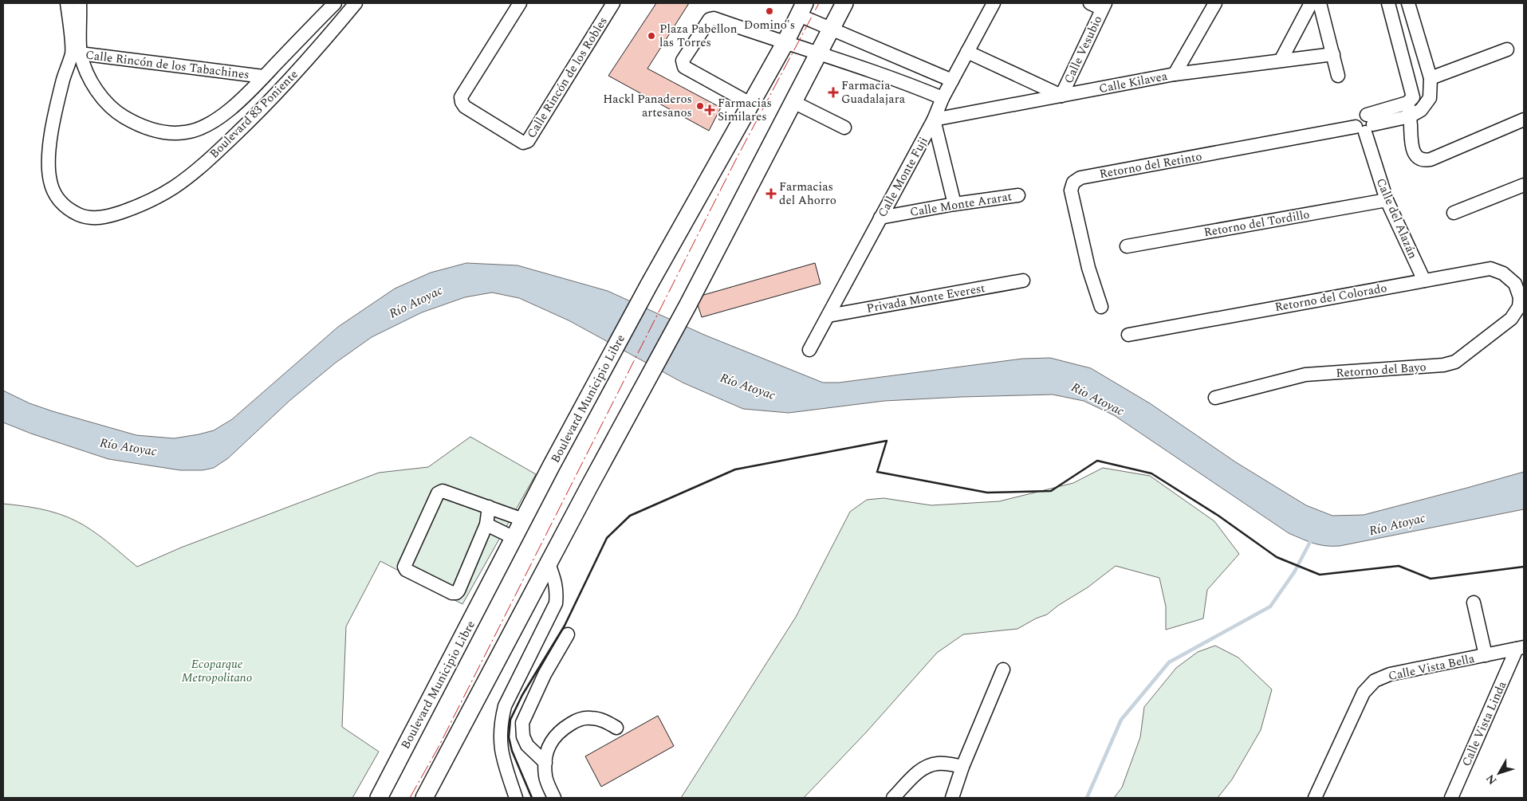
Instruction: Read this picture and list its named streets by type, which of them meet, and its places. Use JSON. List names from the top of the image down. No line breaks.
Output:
{"streets":{"main road":["Boulevard Municipio Libre"],"street":["Calle Vesubio","Calle Rincón de los Tabachines","Calle Rincón de los Robles","Calle Kilavea","Boulevard 83 Poniente","Retorno del Retinto","Calle Monte Fuji","Calle Monte Ararat","Calle del Alazán","Retorno del Tordillo","Retorno del Colorado","Privada Monte Everest","Retorno del Bayo","Calle Vista Bella","Calle Vista Linda"]},"crossings":[["Calle Vesubio","Calle Kilavea"],["Calle Rincón de los Tabachines","Boulevard 83 Poniente"],["Calle Kilavea","Calle Monte Fuji"],["Retorno del Retinto","Calle del Alazán"],["Calle Monte Fuji","Calle Monte Ararat"],["Calle Monte Fuji","Privada Monte Everest"],["Calle del Alazán","Retorno del Tordillo"],["Calle del Alazán","Retorno del Colorado"],["Retorno del Colorado","Retorno del Bayo"],["Calle Vista Bella","Calle Vista Linda"]],"water":["Río Atoyac"],"parks":["Ecoparque Metropolitano"],"places":{"other":["Domino's","Plaza Pabellon las Torres","Hackl Panaderos artesanos"],"health":["Farmacia Guadalajara","Farmacias Similares","Farmacias del Ahorro"]},"north":"bottom left"}
